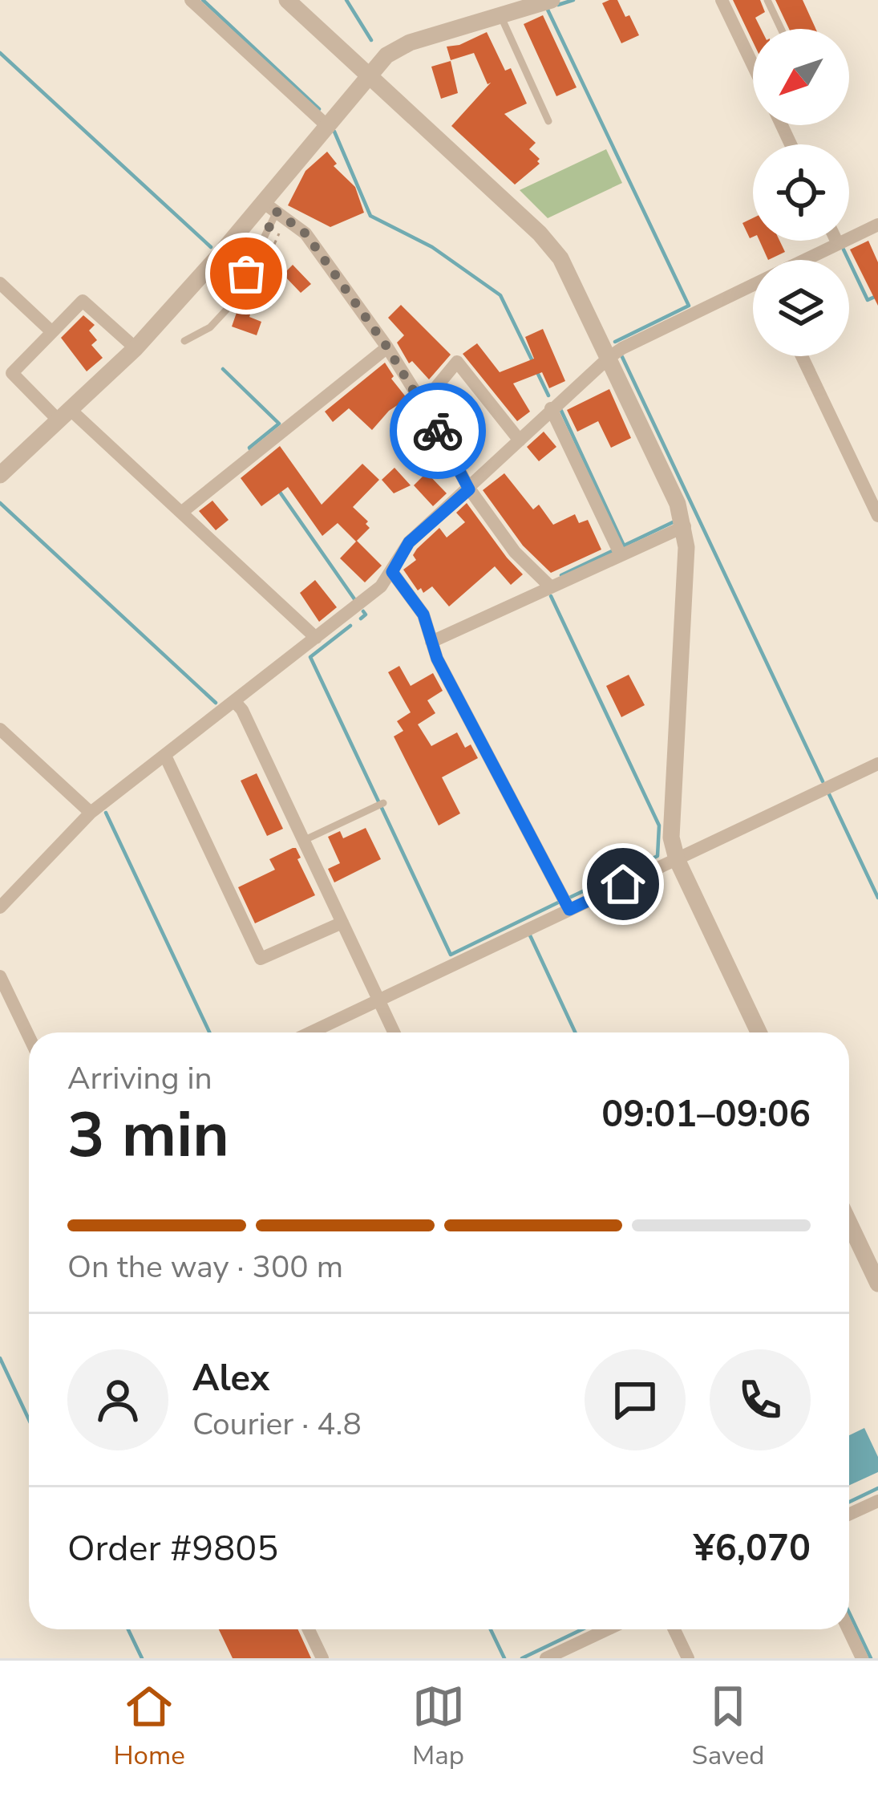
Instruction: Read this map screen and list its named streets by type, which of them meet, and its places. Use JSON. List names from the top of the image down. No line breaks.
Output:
{"north":"bottom left","page":{"heading":["3 min","Arriving in","09:01–09:06"],"panel":["Alex","Courier · 4.8","Order #9805","¥6,070"],"bar":"On the way · 300 m","tabs":["Home","Map","Saved"]}}
